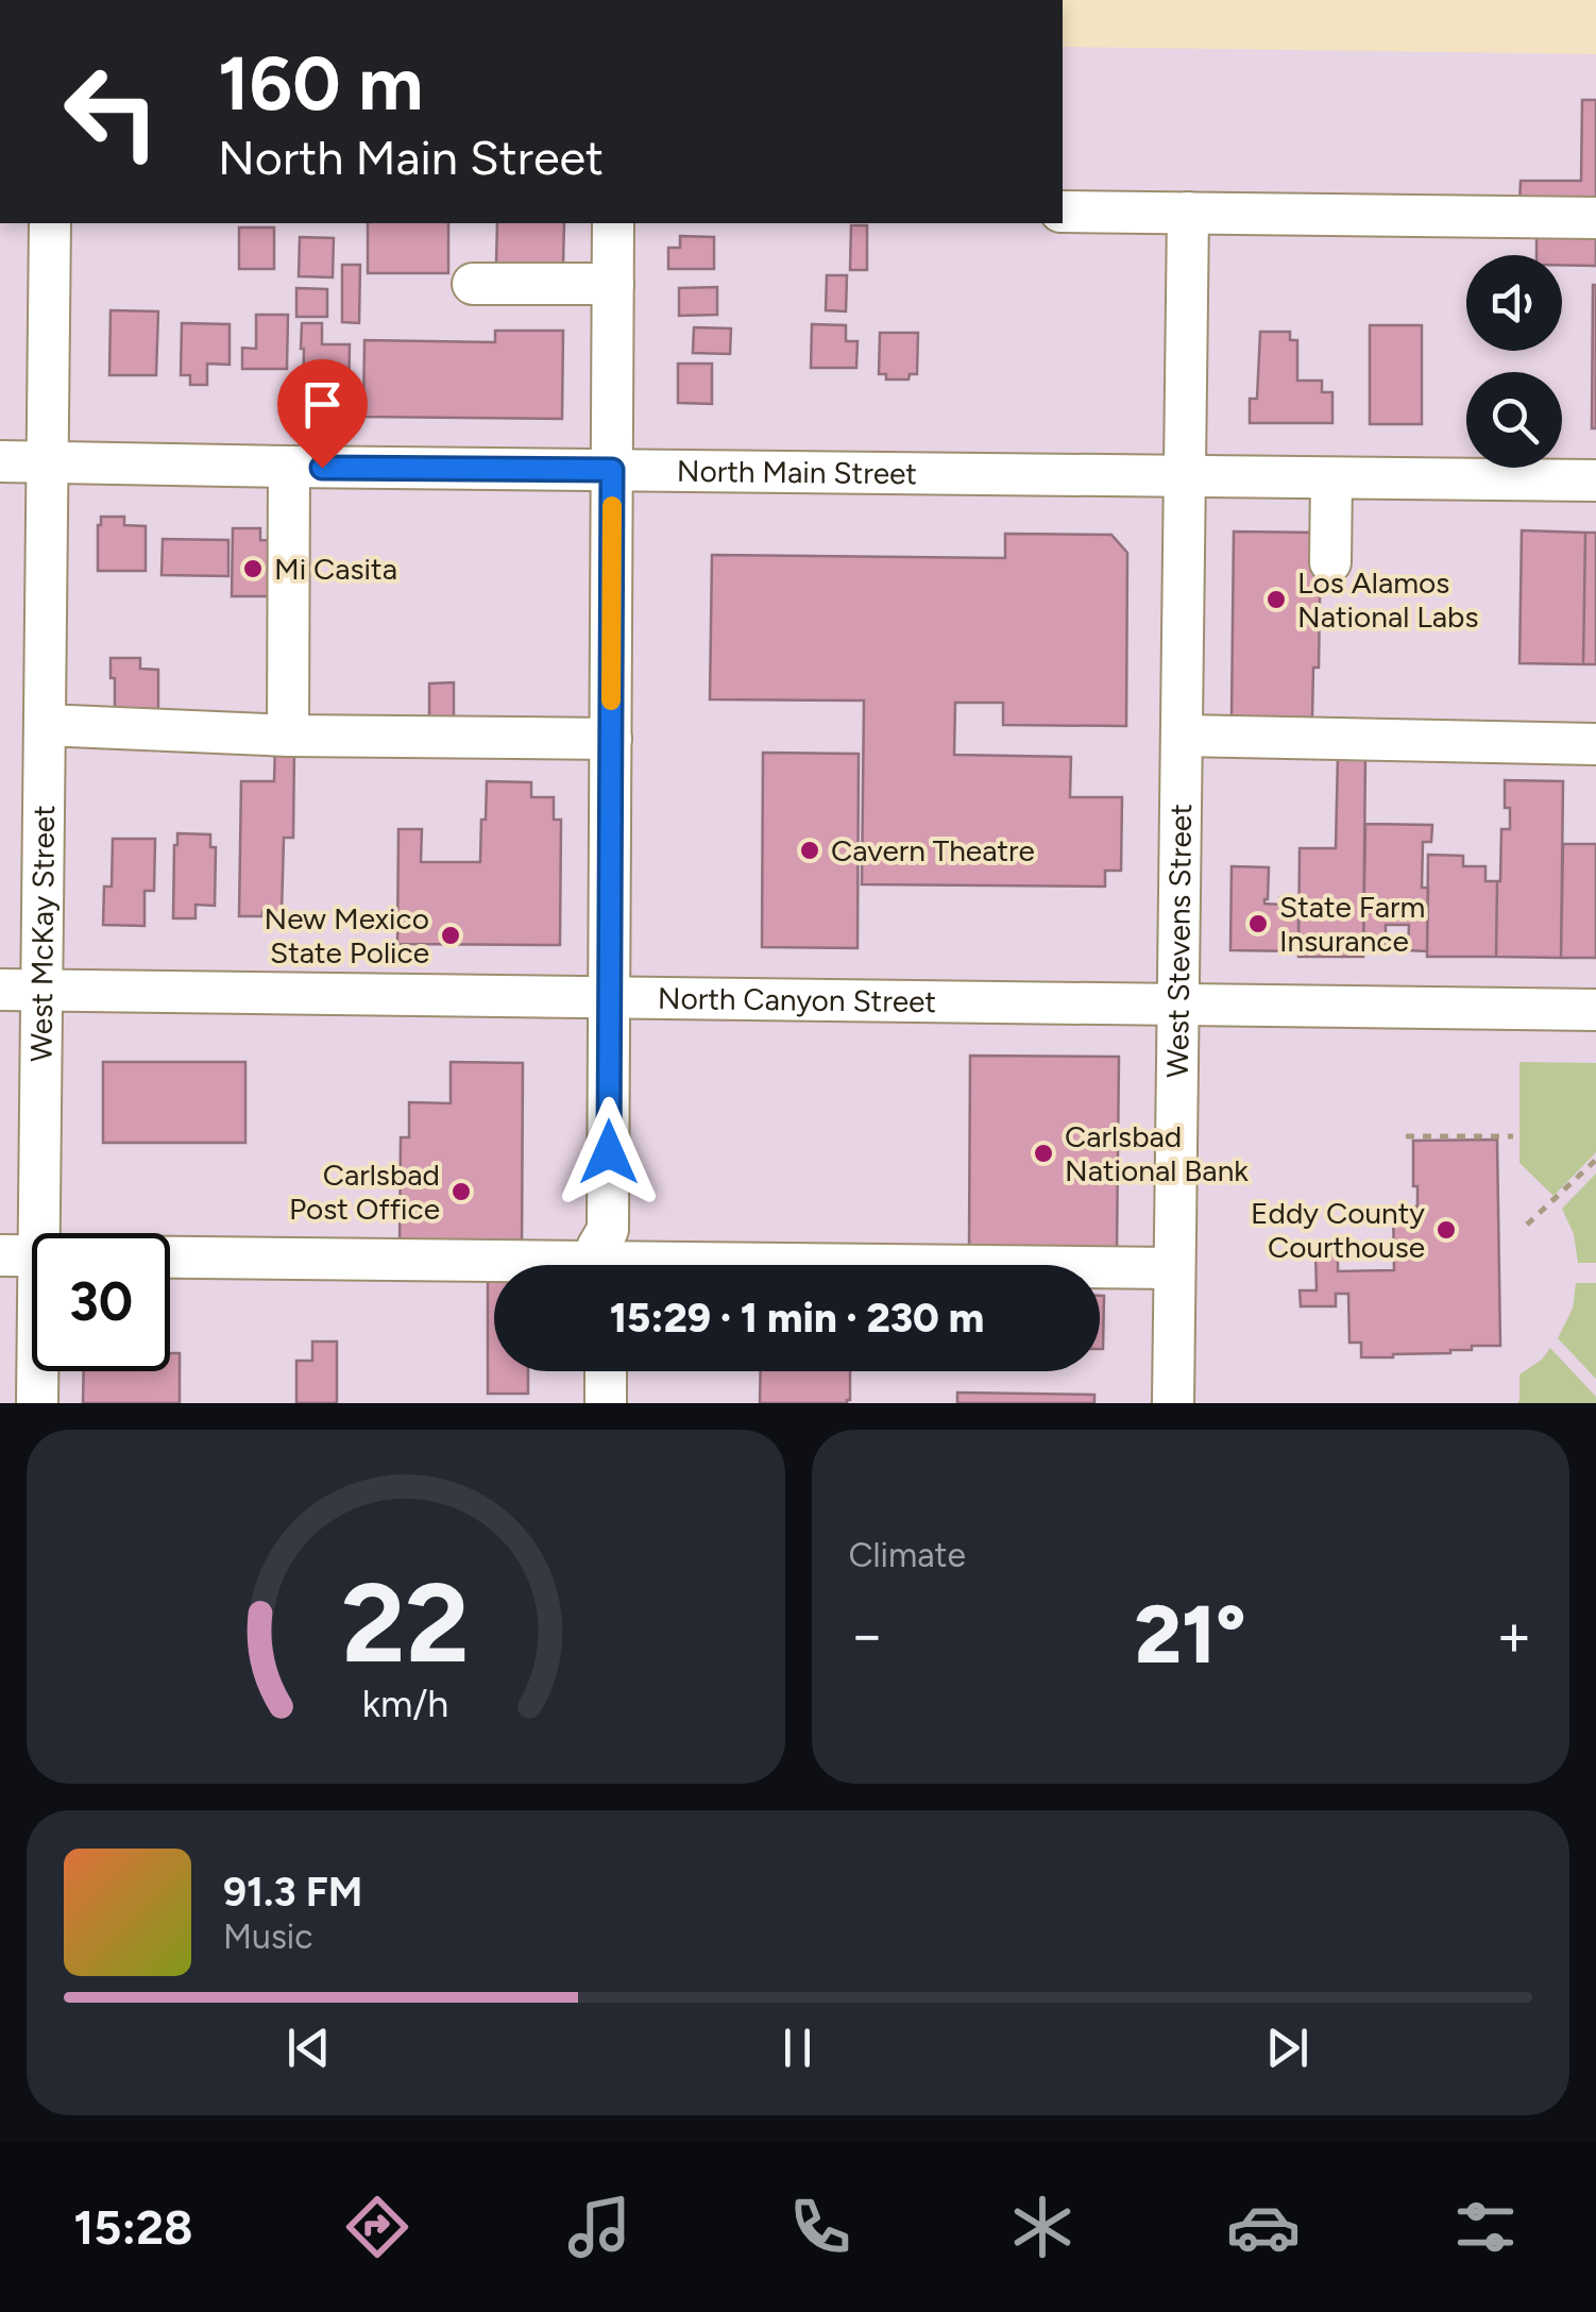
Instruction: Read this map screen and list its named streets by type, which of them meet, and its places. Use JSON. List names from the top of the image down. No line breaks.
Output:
{"streets":{"street":["North Main Street","West McKay Street","West Stevens Street","North Canyon Street"]},"crossings":[["North Main Street","West McKay Street"],["North Main Street","West Stevens Street"],["West McKay Street","North Canyon Street"],["West Stevens Street","North Canyon Street"]],"places":["Mi Casita","Los Alamos National Labs","Cavern Theatre","State Farm Insurance","New Mexico State Police","Carlsbad National Bank","Carlsbad Post Office","Eddy County Courthouse"],"page":{"turn":["160 m","North Main Street"],"limit":"30","trip":"15:29 · 1 min · 230 m","tile":"Climate","heat":["−","21°","+"],"song":["91.3 FM","Music"],"tabs":"15:28","gauge":["22","km/h"]}}
